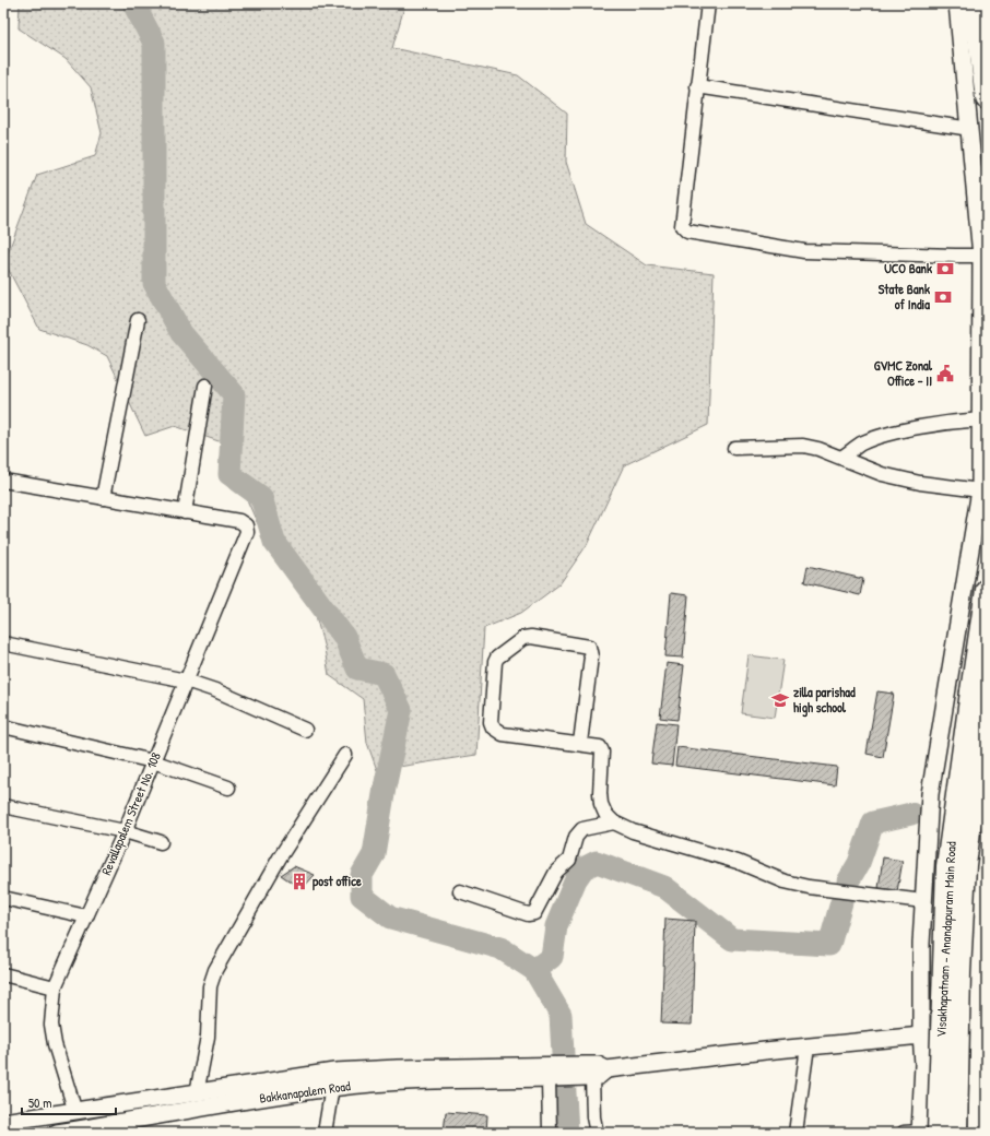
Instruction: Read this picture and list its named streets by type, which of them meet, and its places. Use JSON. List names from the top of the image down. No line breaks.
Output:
{"streets":{"main road":["Visakhapatnam - Anandapuram Main Road"],"street":["Revallapalem Street No. 108","Bakkanapalem Road"]},"places":{"bank":["UCO Bank","State Bank of India"],"public building":["GVMC Zonal Office - II"],"school or university":["zilla parishad high school"],"building":["post office"]},"scale_bar":"50 m"}
